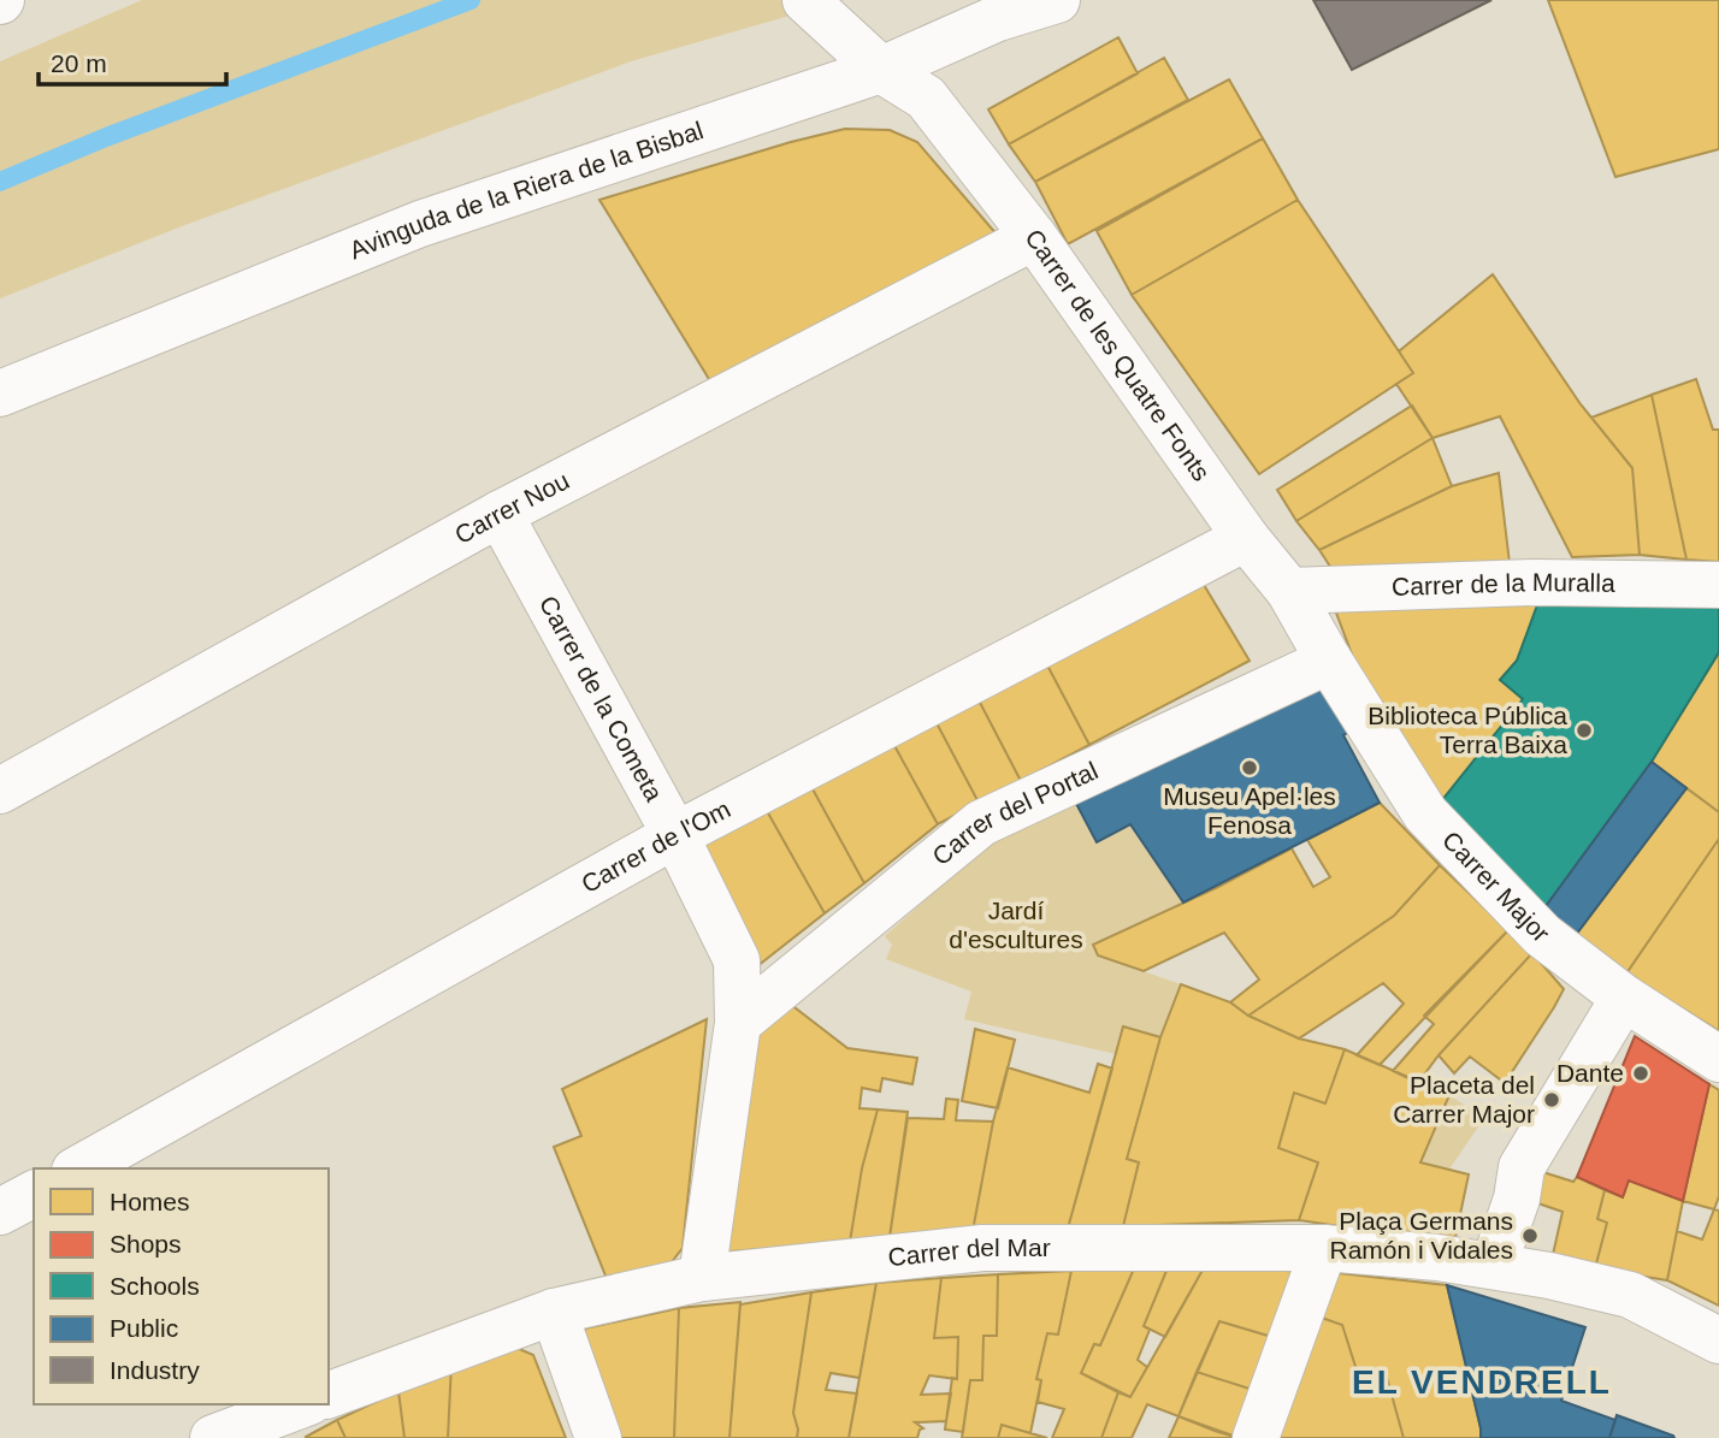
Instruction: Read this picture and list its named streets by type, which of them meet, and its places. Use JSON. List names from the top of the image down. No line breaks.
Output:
{"streets":{"street":["Avinguda de la Riera de la Bisbal","Carrer de les Quatre Fonts","Carrer Nou","Carrer de la Muralla","Carrer de la Cometa","Carrer del Portal","Carrer de l'Om","Carrer Major","Carrer del Mar"]},"crossings":[["Avinguda de la Riera de la Bisbal","Carrer de les Quatre Fonts"],["Carrer de les Quatre Fonts","Carrer Nou"],["Carrer de les Quatre Fonts","Carrer de la Muralla"],["Carrer de les Quatre Fonts","Carrer del Portal"],["Carrer de les Quatre Fonts","Carrer de l'Om"],["Carrer de les Quatre Fonts","Carrer Major"],["Carrer Nou","Carrer de la Cometa"],["Carrer de la Cometa","Carrer del Portal"],["Carrer de la Cometa","Carrer de l'Om"],["Carrer de la Cometa","Carrer del Mar"],["Carrer del Portal","Carrer Major"]],"districts":["EL VENDRELL"],"parks":["Jardí d'escultures"],"places":["Biblioteca Pública Terra Baixa","Museu Apel·les Fenosa","Dante","Placeta del Carrer Major","Plaça Germans Ramón i Vidales"],"legend":["Homes","Shops","Schools","Public","Industry"],"scale_bar":"20 m"}
